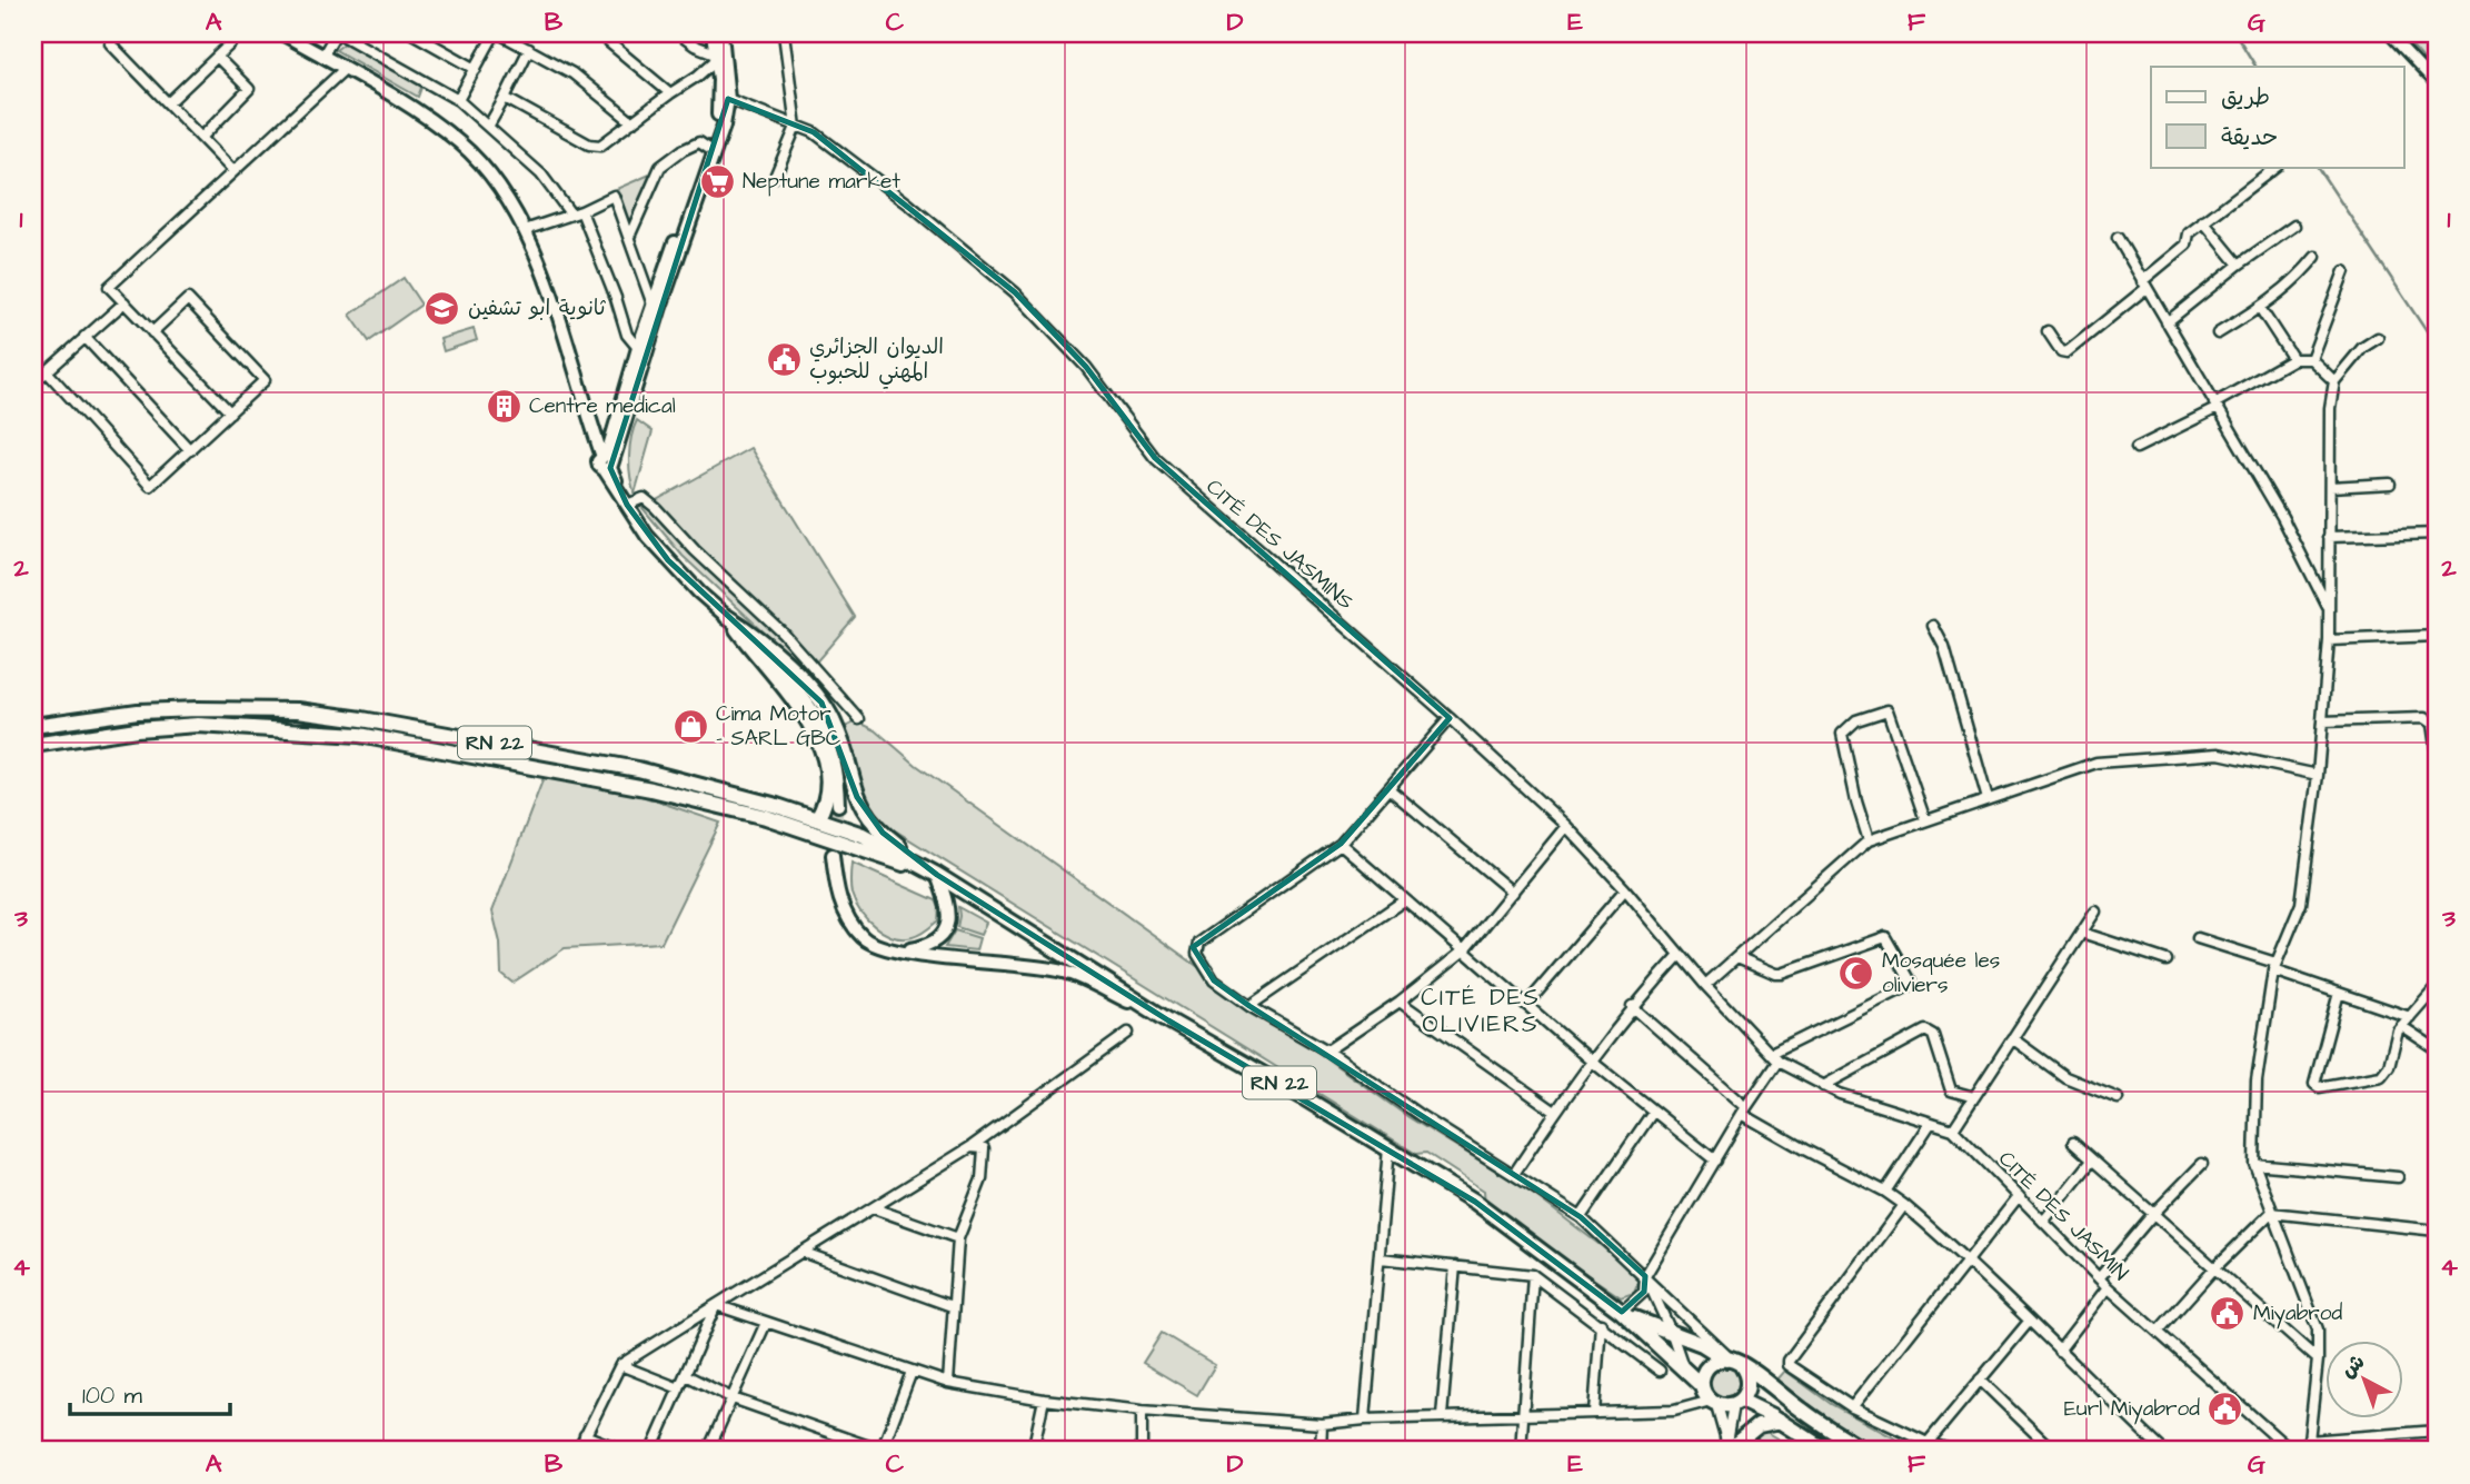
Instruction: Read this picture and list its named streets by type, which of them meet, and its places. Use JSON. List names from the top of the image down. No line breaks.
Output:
{"streets":{"main road":["RN 22"],"street":["CITÉ DES JASMINS","CITÉ DES JASMIN"]},"crossings":[["CITÉ DES JASMINS","CITÉ DES JASMIN"]],"districts":["CITÉ DES OLIVIERS"],"places":{"supermarket":["Neptune market"],"school or university":["ثانوية ابو تشفين"],"public building":["الديوان الجزائري المهني للحبوب","Miyabrod","Eurl Miyabrod"],"building":["Centre medical"],"shop":["Cima Motor - SARL GBC"],"mosque":["Mosquée les oliviers"]},"legend":["طريق","حديقة"],"scale_bar":"100 m","north":"top left","grid":{"columns":["A","B","C","D","E","F","G"],"rows":["1","2","3","4"]}}
